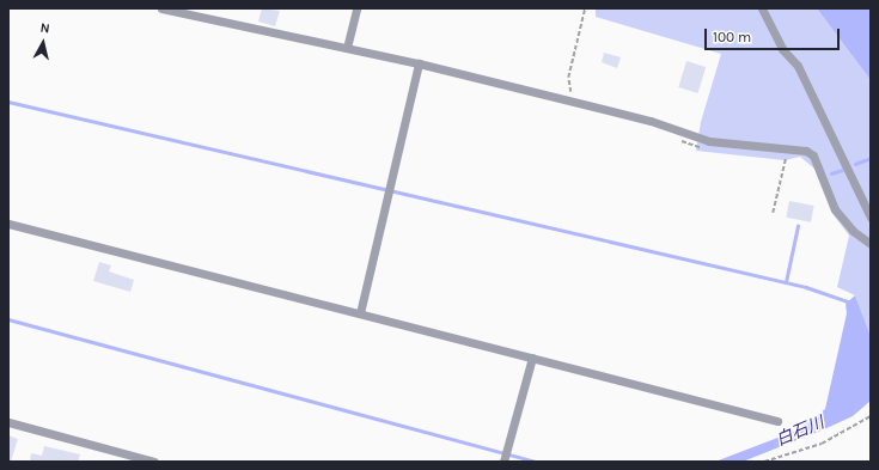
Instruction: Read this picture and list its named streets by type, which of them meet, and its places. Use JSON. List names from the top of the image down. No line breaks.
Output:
{"water":["白石川"],"scale_bar":"100 m","north":"top"}
